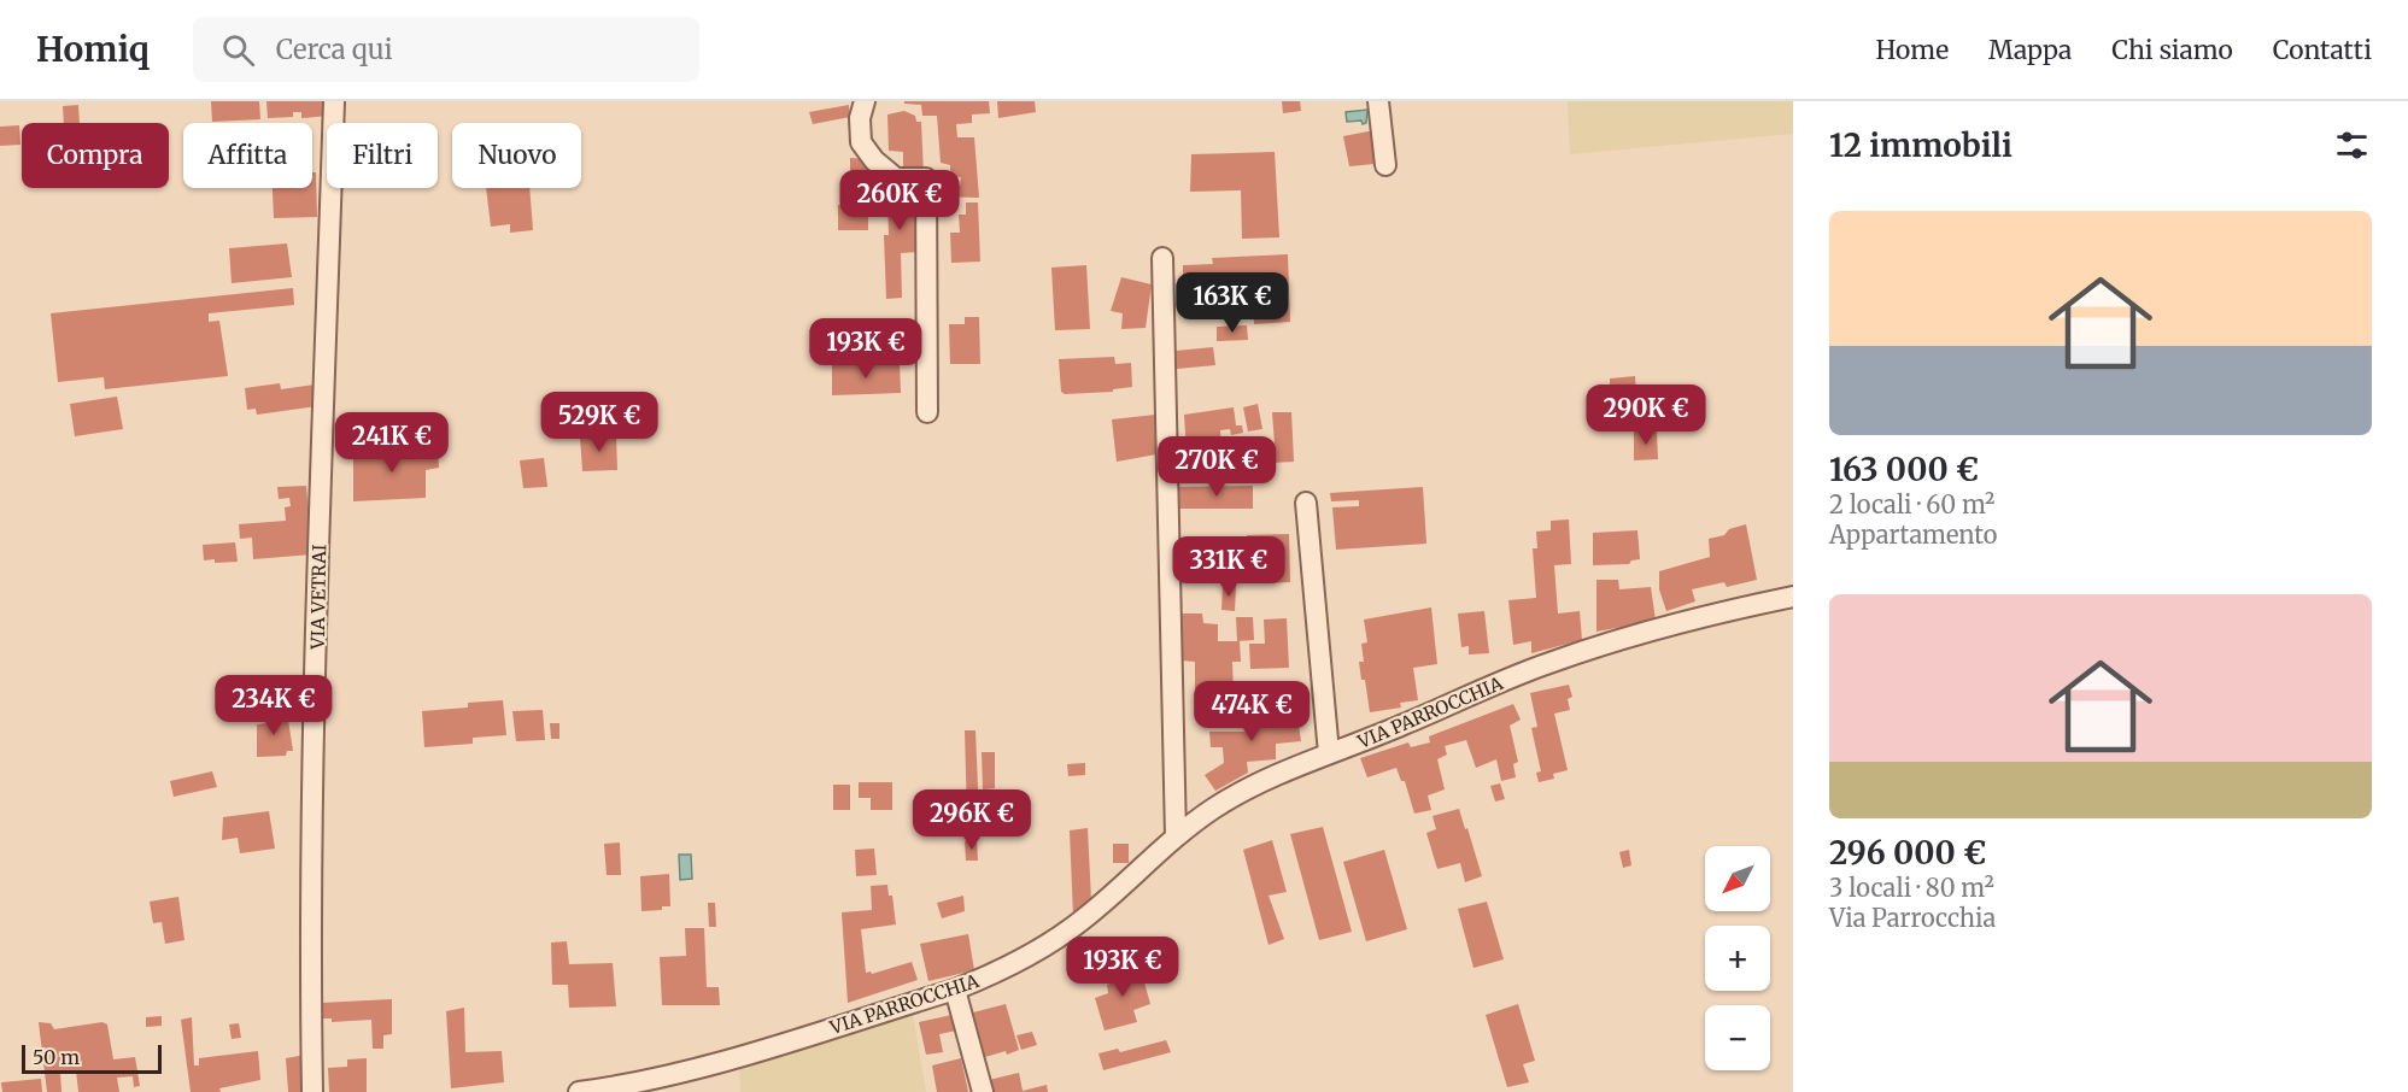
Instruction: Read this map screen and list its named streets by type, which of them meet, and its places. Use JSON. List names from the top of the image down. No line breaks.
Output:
{"streets":{"street":["VIA VETRAI","VIA PARROCCHIA"]},"scale_bar":"50 m","north":"bottom left","page":{"header":"Homiq","search":"Cerca qui","nav":["Home","Mappa","Chi siamo","Contatti"],"heading":"12 immobili","chip":["Compra","Affitta","Filtri","Nuovo"],"price":["260K €","163K €","193K €","290K €","529K €","241K €","270K €","331K €","234K €","474K €","296K €","193K €"],"list":[{"name":"163 000 €","note":"2 locali · 60 m² · Appartamento"},{"name":"296 000 €","note":"3 locali · 80 m² · Via Parrocchia"}],"map_buttons":["+","−"],"scale":"50 m"}}
